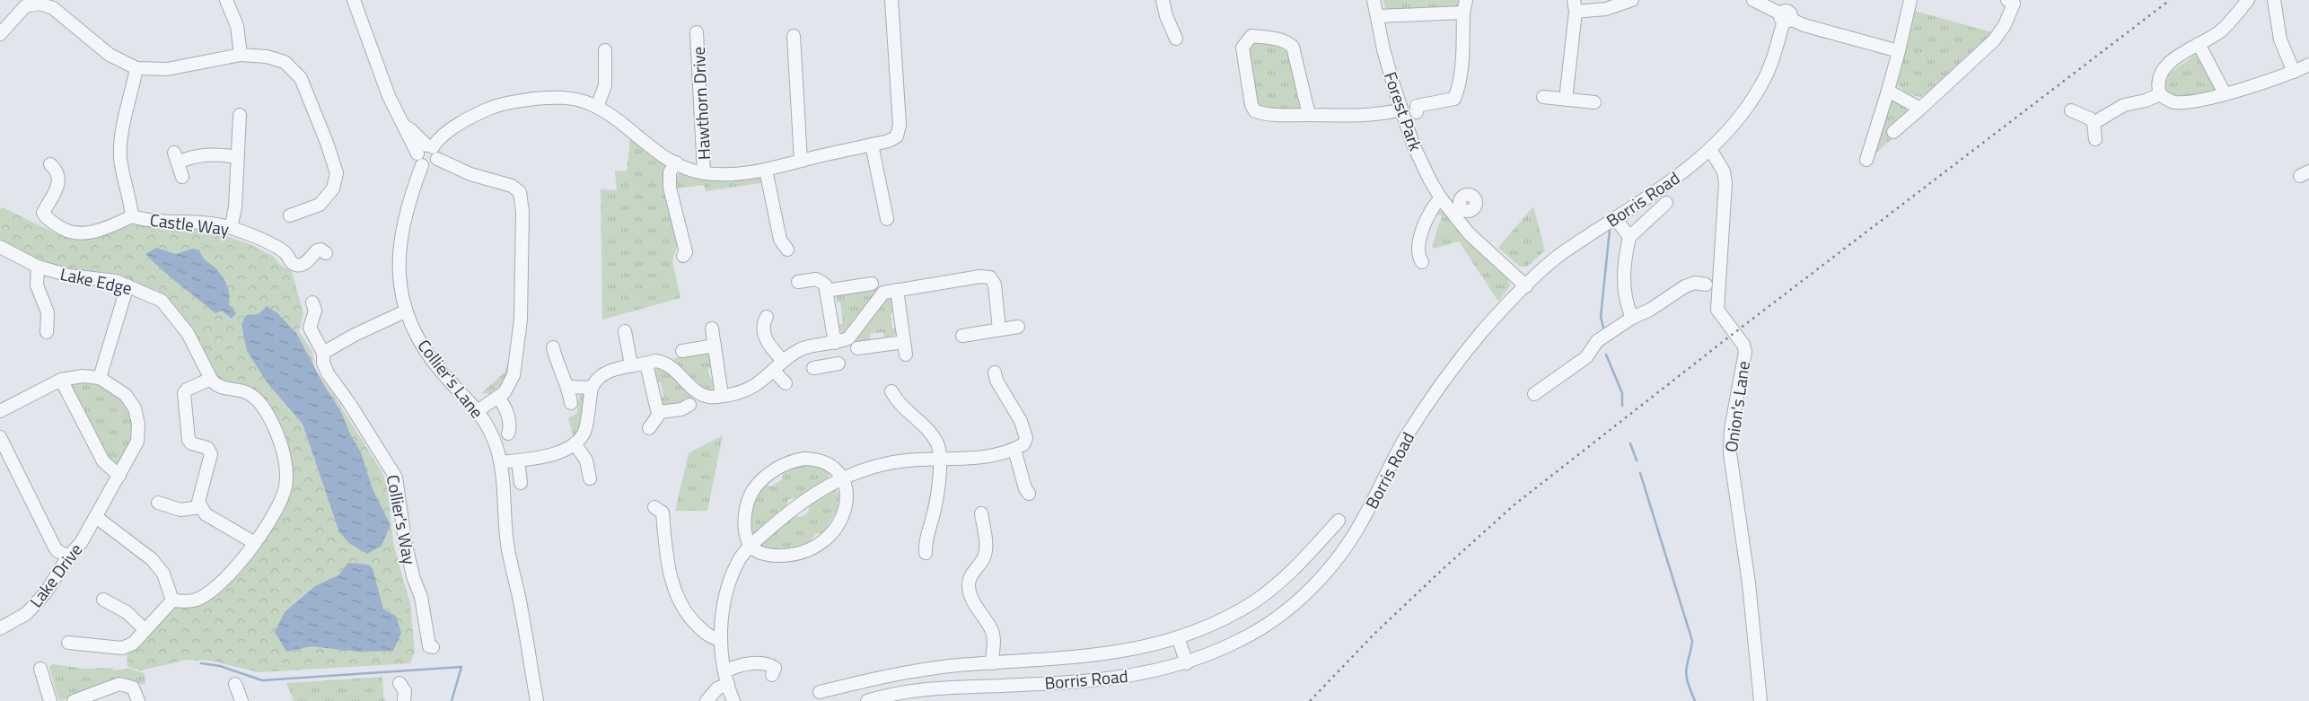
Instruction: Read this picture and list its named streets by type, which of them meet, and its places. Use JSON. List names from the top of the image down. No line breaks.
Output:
{"streets":{"street":["Hawthorn Drive","Forest Park","Borris Road","Castle Way","Lake Edge","Collier's Lane","Onion's Lane","Collier's Way","Lake Drive"]},"crossings":[["Hawthorn Drive","Collier's Lane"],["Forest Park","Borris Road"],["Borris Road","Onion's Lane"]]}
